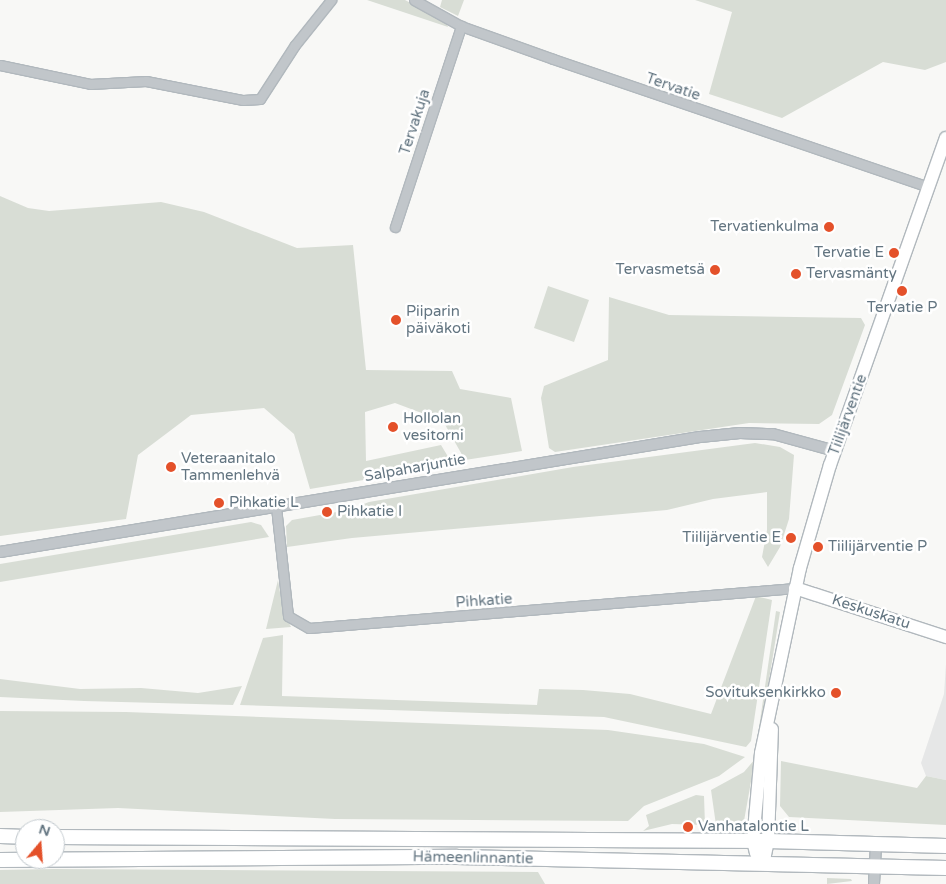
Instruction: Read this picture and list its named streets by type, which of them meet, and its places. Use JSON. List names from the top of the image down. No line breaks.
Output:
{"streets":{"main road":["Tiilijärventie","Keskuskatu","Hämeenlinnantie"],"street":["Tervatie","Tervakuja","Salpaharjuntie","Pihkatie"]},"crossings":[["Tervatie","Tervakuja"],["Tervatie","Tiilijärventie"],["Tiilijärventie","Salpaharjuntie"],["Tiilijärventie","Pihkatie"],["Tiilijärventie","Keskuskatu"],["Tiilijärventie","Hämeenlinnantie"],["Salpaharjuntie","Pihkatie"],["Pihkatie","Keskuskatu"]],"places":["Tervatienkulma","Tervatie E","Tervasmetsä","Tervasmänty","Tervatie P","Piiparin päiväkoti","Hollolan vesitorni","Veteraanitalo Tammenlehvä","Pihkatie L","Pihkatie I","Tiilijärventie E","Tiilijärventie P","Sovituksenkirkko","Vanhatalontie L"],"north":"top"}
